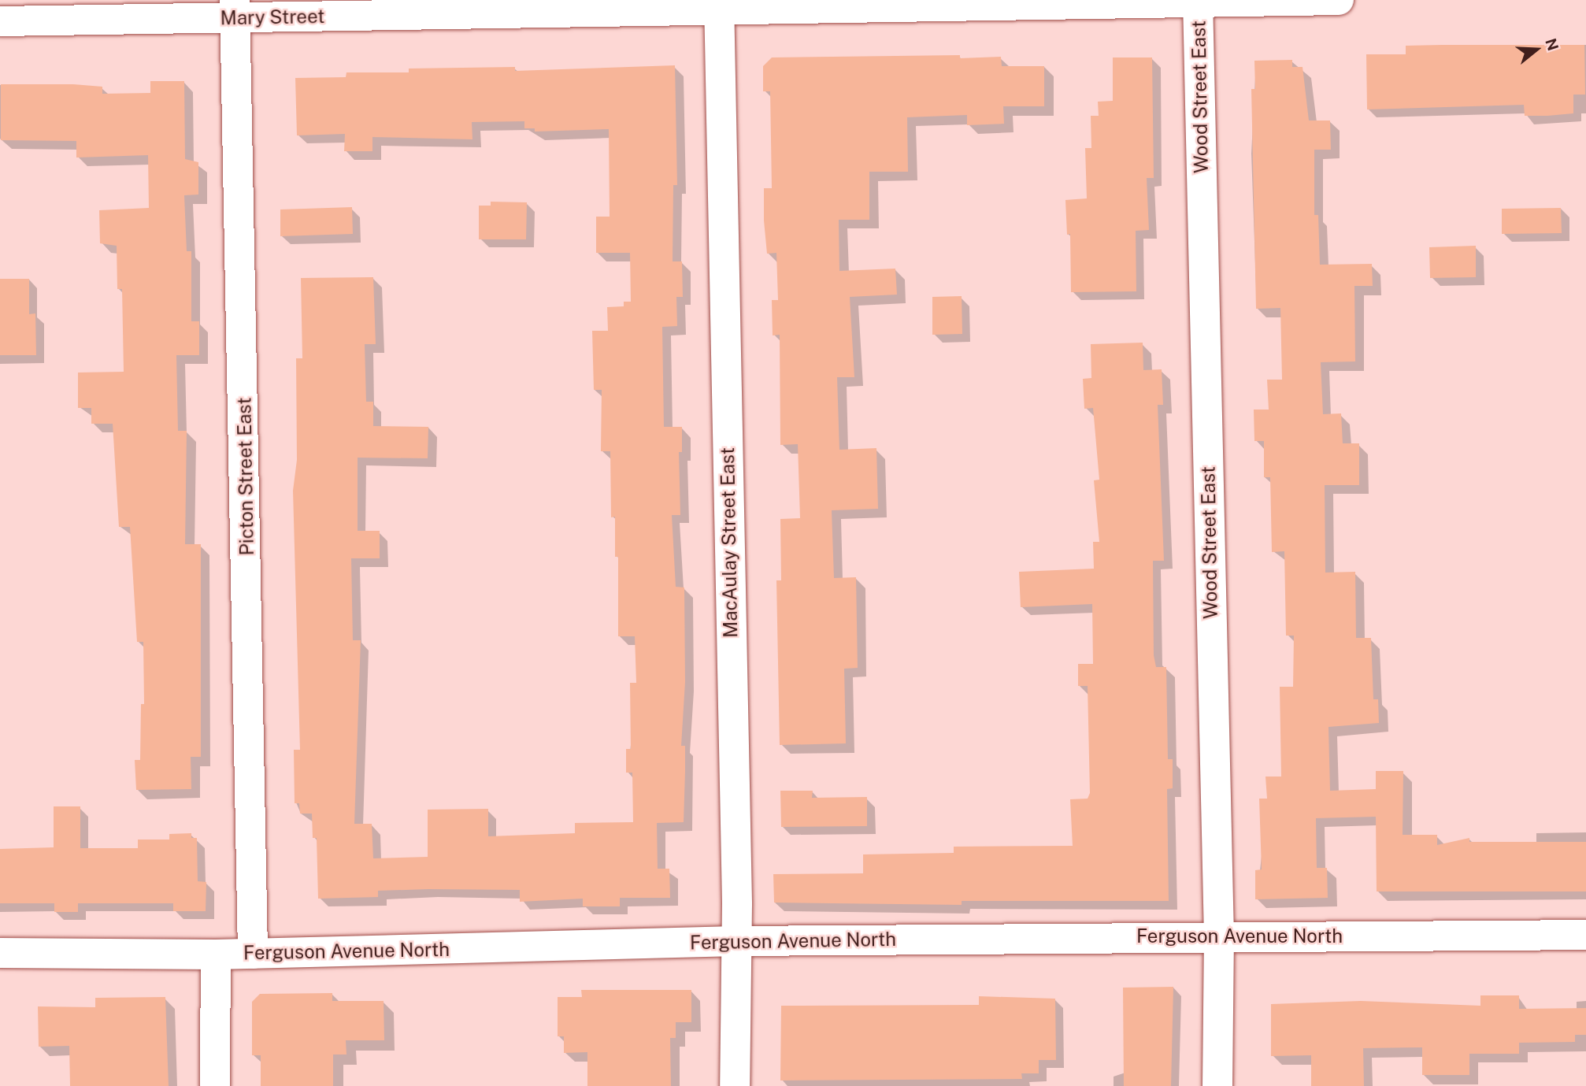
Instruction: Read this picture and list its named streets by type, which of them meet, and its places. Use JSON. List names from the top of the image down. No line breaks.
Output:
{"streets":{"street":["Mary Street","Wood Street East","Picton Street East","MacAulay Street East","Ferguson Avenue North"]},"crossings":[["Mary Street","Wood Street East"],["Mary Street","Picton Street East"],["Mary Street","MacAulay Street East"],["Wood Street East","Ferguson Avenue North"],["Picton Street East","Ferguson Avenue North"],["MacAulay Street East","Ferguson Avenue North"]],"north":"right"}
